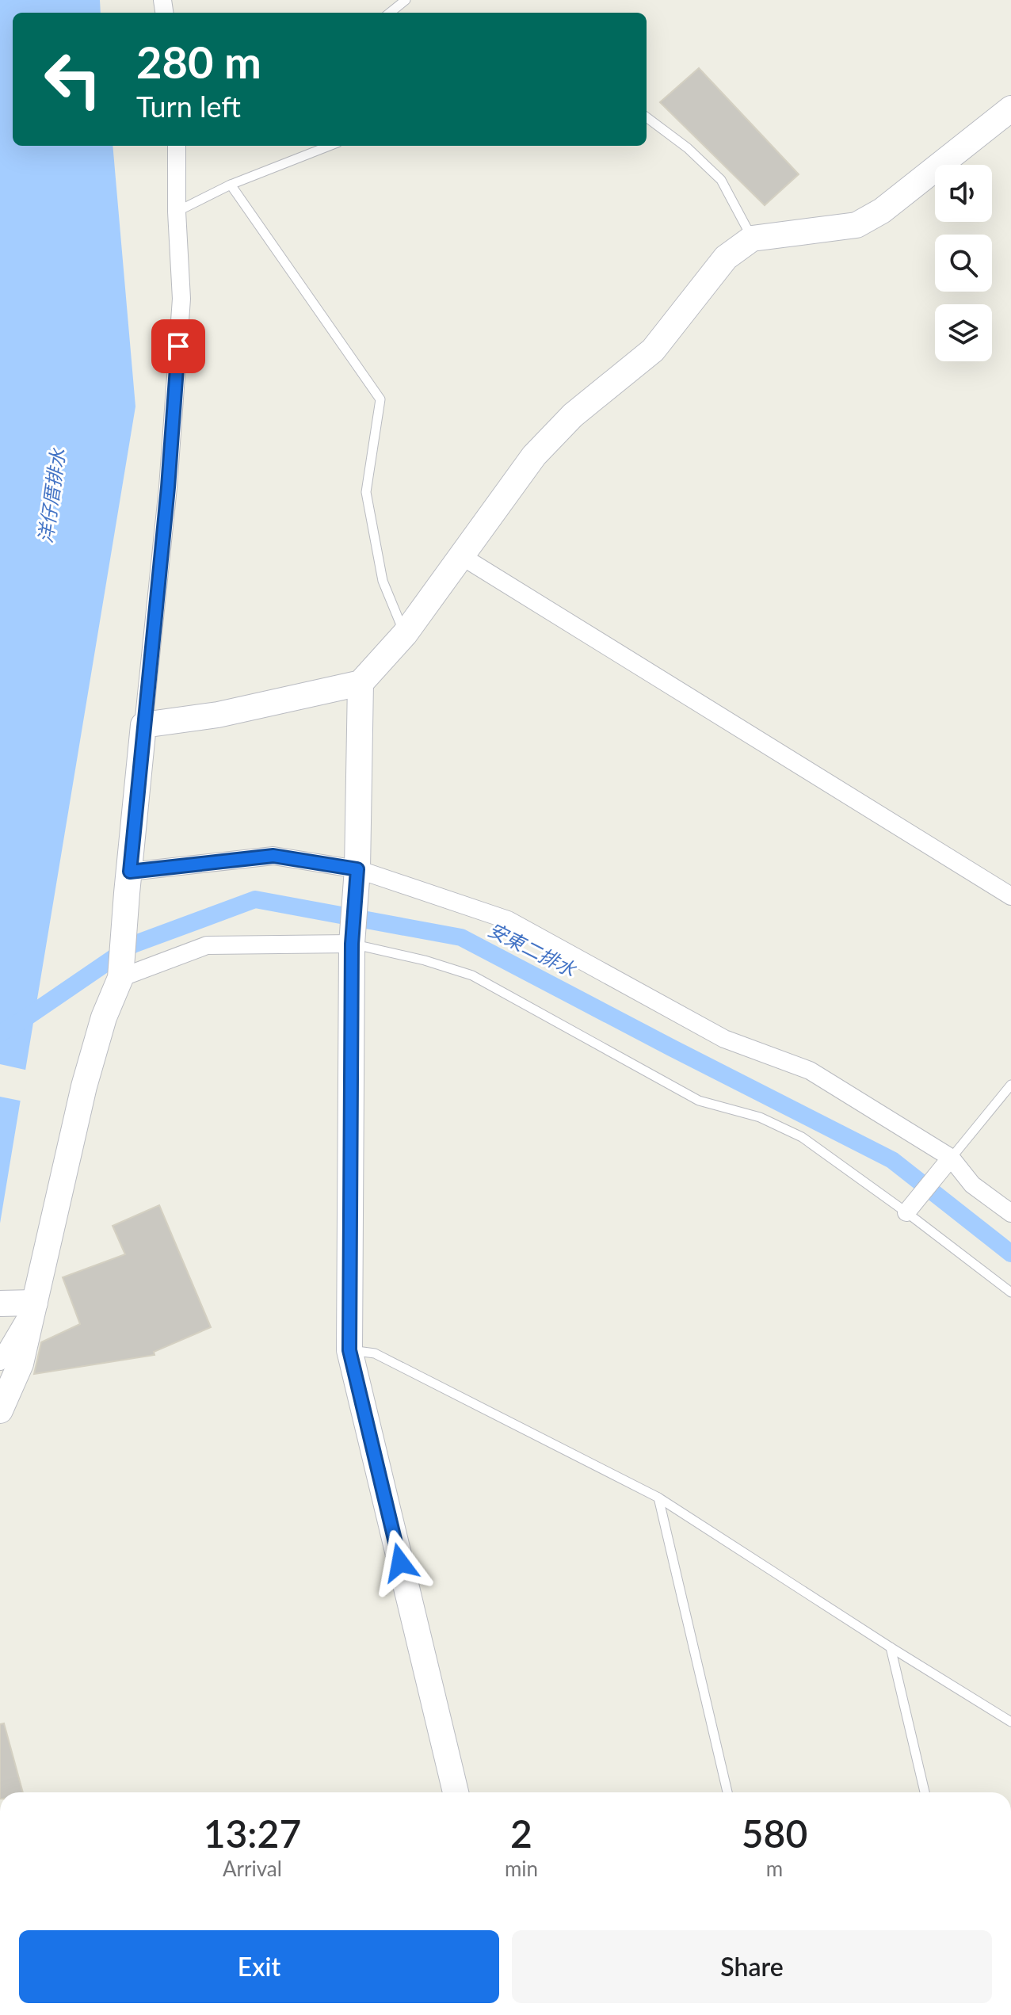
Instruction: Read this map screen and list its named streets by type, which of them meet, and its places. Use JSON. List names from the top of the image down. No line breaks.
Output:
{"water":["洋仔厝排水","安東二排水"],"page":{"turn":["280 m","Turn left"],"eta":["13:27","Arrival","2","min","580","m"],"buttons":["Exit","Share"]}}
